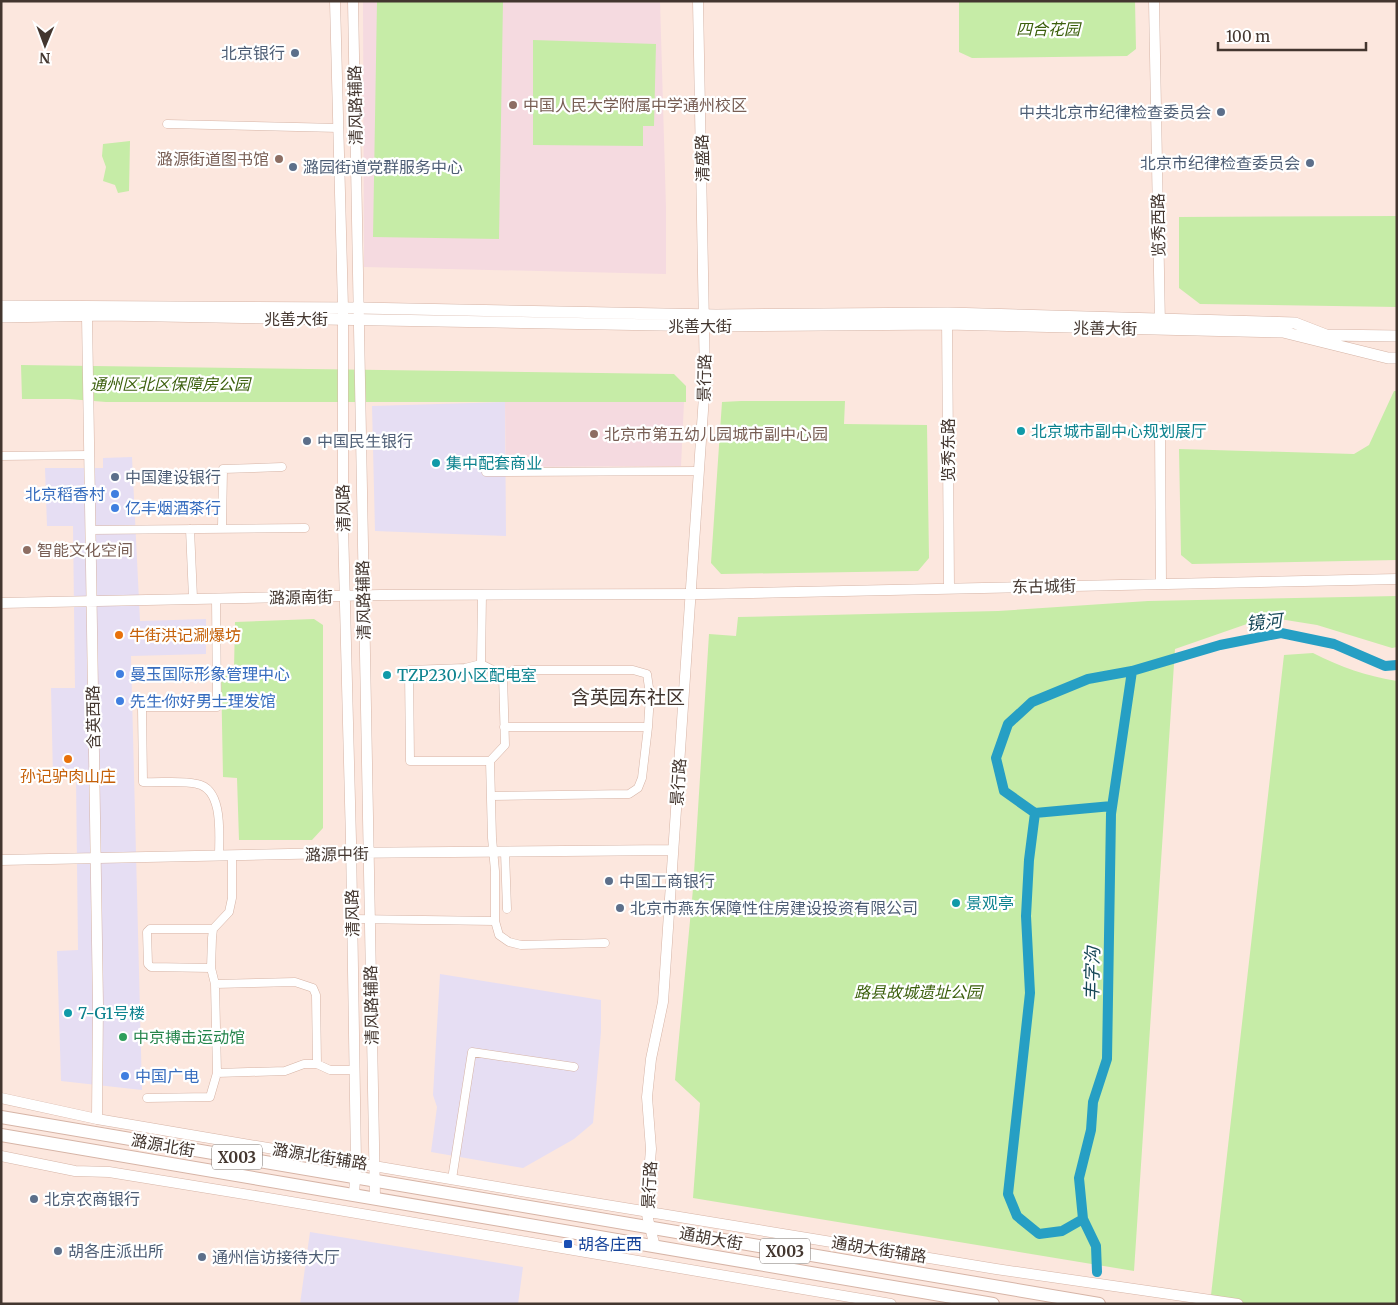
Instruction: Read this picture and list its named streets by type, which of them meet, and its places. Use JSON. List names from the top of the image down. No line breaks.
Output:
{"streets":{"main road":["兆善大街","潞源北街","X003","通胡大街"],"street":["清风路辅路","清盛路","览秀西路","景行路","览秀东路","清风路","东古城街","潞源南街","含英西路","潞源中街","潞源北街辅路","通胡大街辅路"]},"crossings":[["清风路辅路","兆善大街"],["清风路辅路","潞源南街"],["清风路辅路","潞源中街"],["清风路辅路","潞源北街"],["清风路辅路","潞源北街辅路"],["清盛路","兆善大街"],["清盛路","景行路"],["览秀西路","兆善大街"],["兆善大街","景行路"],["兆善大街","览秀东路"],["兆善大街","清风路"],["兆善大街","含英西路"],["景行路","东古城街"],["景行路","潞源南街"],["景行路","潞源中街"],["景行路","通胡大街"],["景行路","通胡大街辅路"],["览秀东路","东古城街"],["清风路","潞源南街"],["清风路","潞源中街"],["清风路","潞源北街"],["清风路","潞源北街辅路"],["东古城街","潞源南街"],["潞源南街","含英西路"],["含英西路","潞源中街"],["含英西路","潞源北街辅路"],["潞源北街","通胡大街"],["潞源北街辅路","通胡大街辅路"]],"districts":["含英园东社区"],"water":["镜河","丰字沟"],"parks":["四合花园","通州区北区保障房公园","路县故城遗址公园"],"places":{"other":["北京银行","中国人民大学附属中学通州校区","中共北京市纪律检查委员会","潞源街道图书馆","北京市纪律检查委员会","潞园街道党群服务中心","北京城市副中心规划展厅","北京市第五幼儿园城市副中心园","中国民生银行","集中配套商业","中国建设银行","北京稻香村","亿丰烟酒茶行","智能文化空间","牛街洪记涮爆坊","曼玉国际形象管理中心","TZP230小区配电室","先生·你好男士理发馆","孙记驴肉山庄","中国工商银行","景观亭","北京市燕东保障性住房建设投资有限公司","7-G1号楼","中京搏击运动馆","中国广电","北京农商银行","胡各庄派出所","通州信访接待大厅"],"transit":["胡各庄西"]},"scale_bar":"100 m","north":"bottom"}
